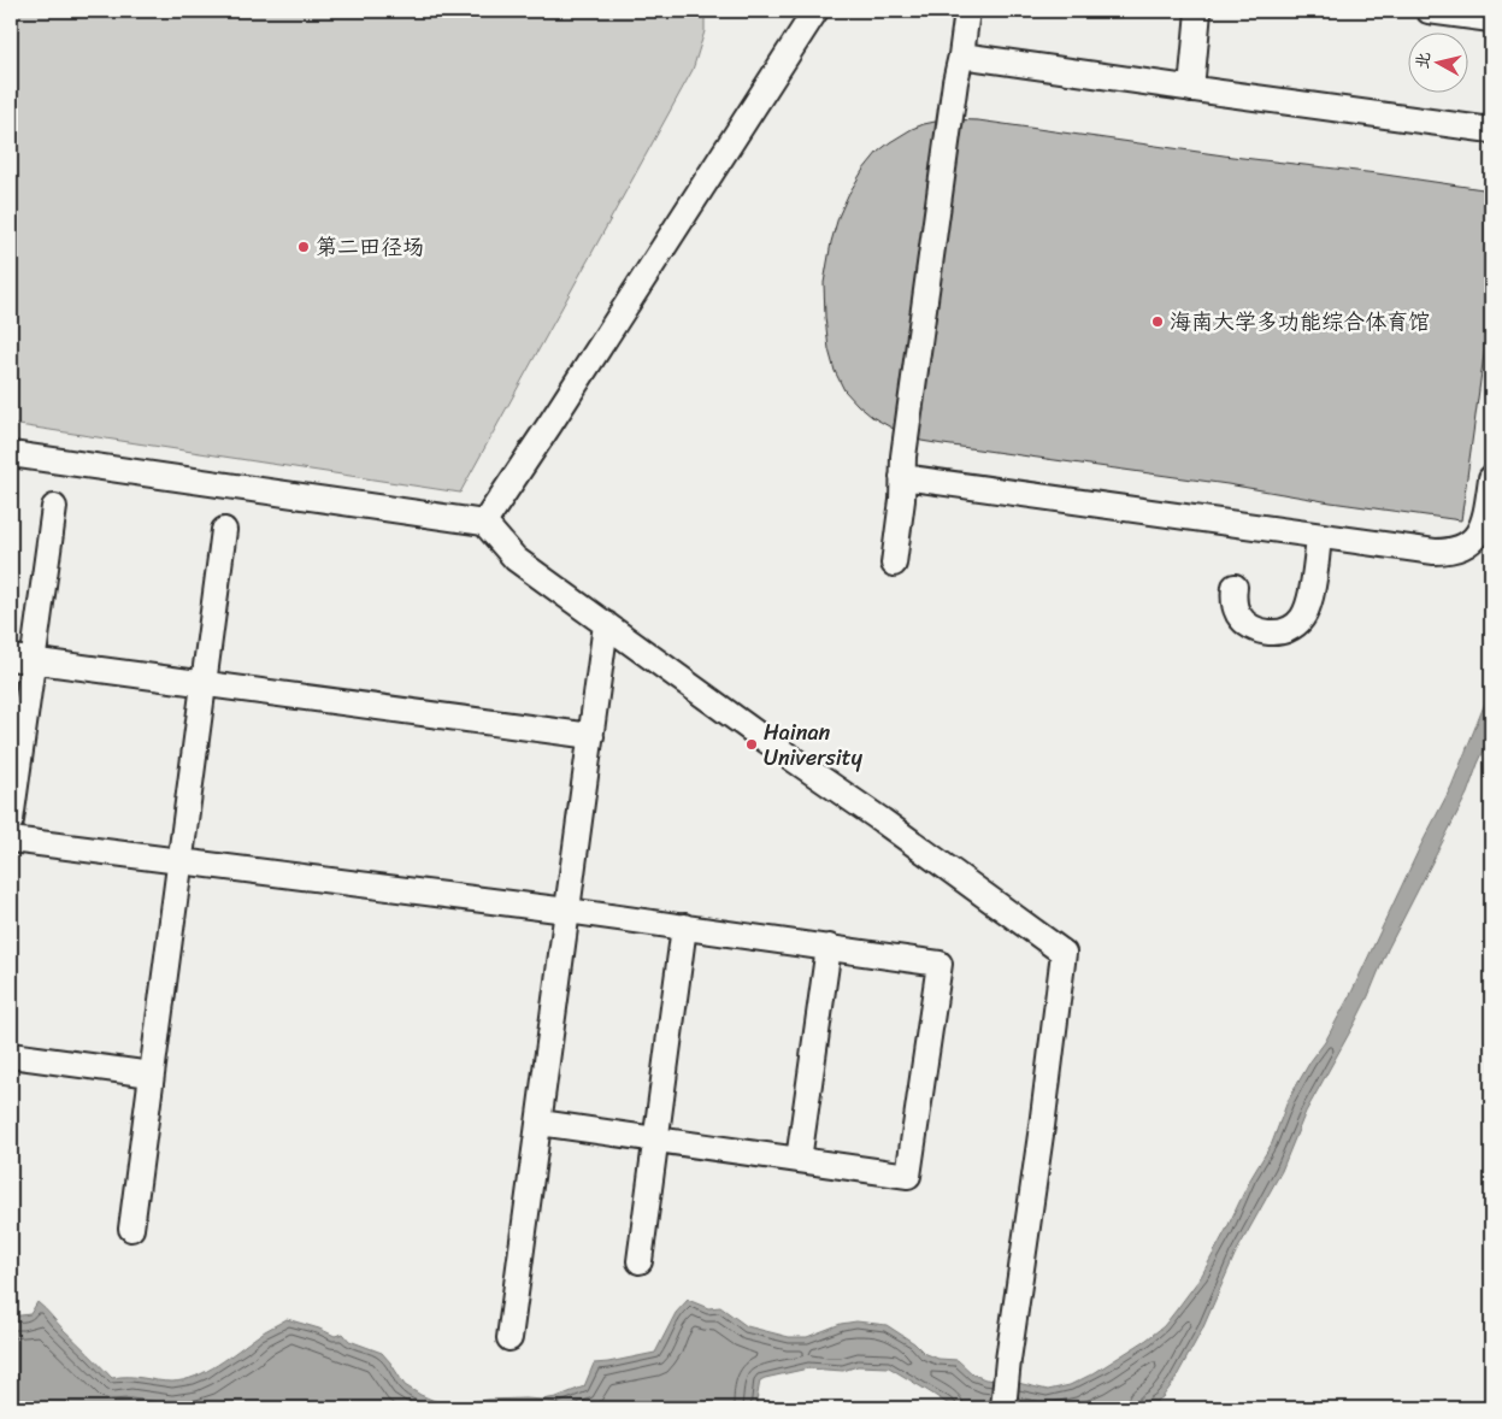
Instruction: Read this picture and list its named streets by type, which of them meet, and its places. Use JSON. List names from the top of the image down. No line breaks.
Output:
{"places":["第二田径场","海南大学多功能综合体育馆","Hainan University"],"north":"left"}
